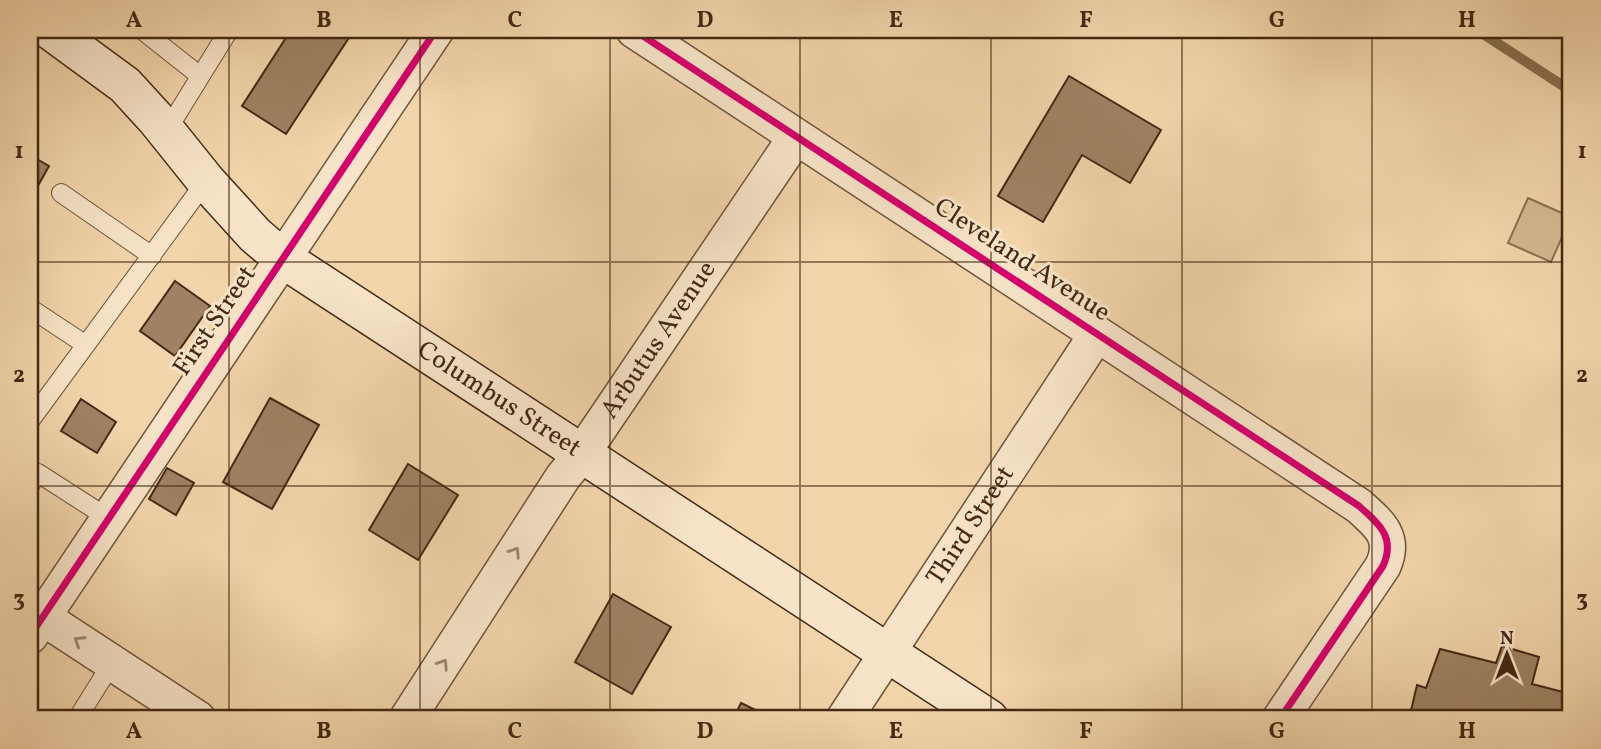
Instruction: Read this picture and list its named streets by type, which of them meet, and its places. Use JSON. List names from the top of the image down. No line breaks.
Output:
{"streets":{"main road":["Columbus Street"],"street":["Cleveland Avenue","First Street","Arbutus Avenue","Third Street"]},"crossings":[["Cleveland Avenue","Arbutus Avenue"],["Cleveland Avenue","Third Street"],["First Street","Columbus Street"],["Arbutus Avenue","Columbus Street"],["Columbus Street","Third Street"]],"one_way":["Arbutus Avenue"],"north":"top","grid":{"columns":["A","B","C","D","E","F","G","H"],"rows":["1","2","3"]}}
